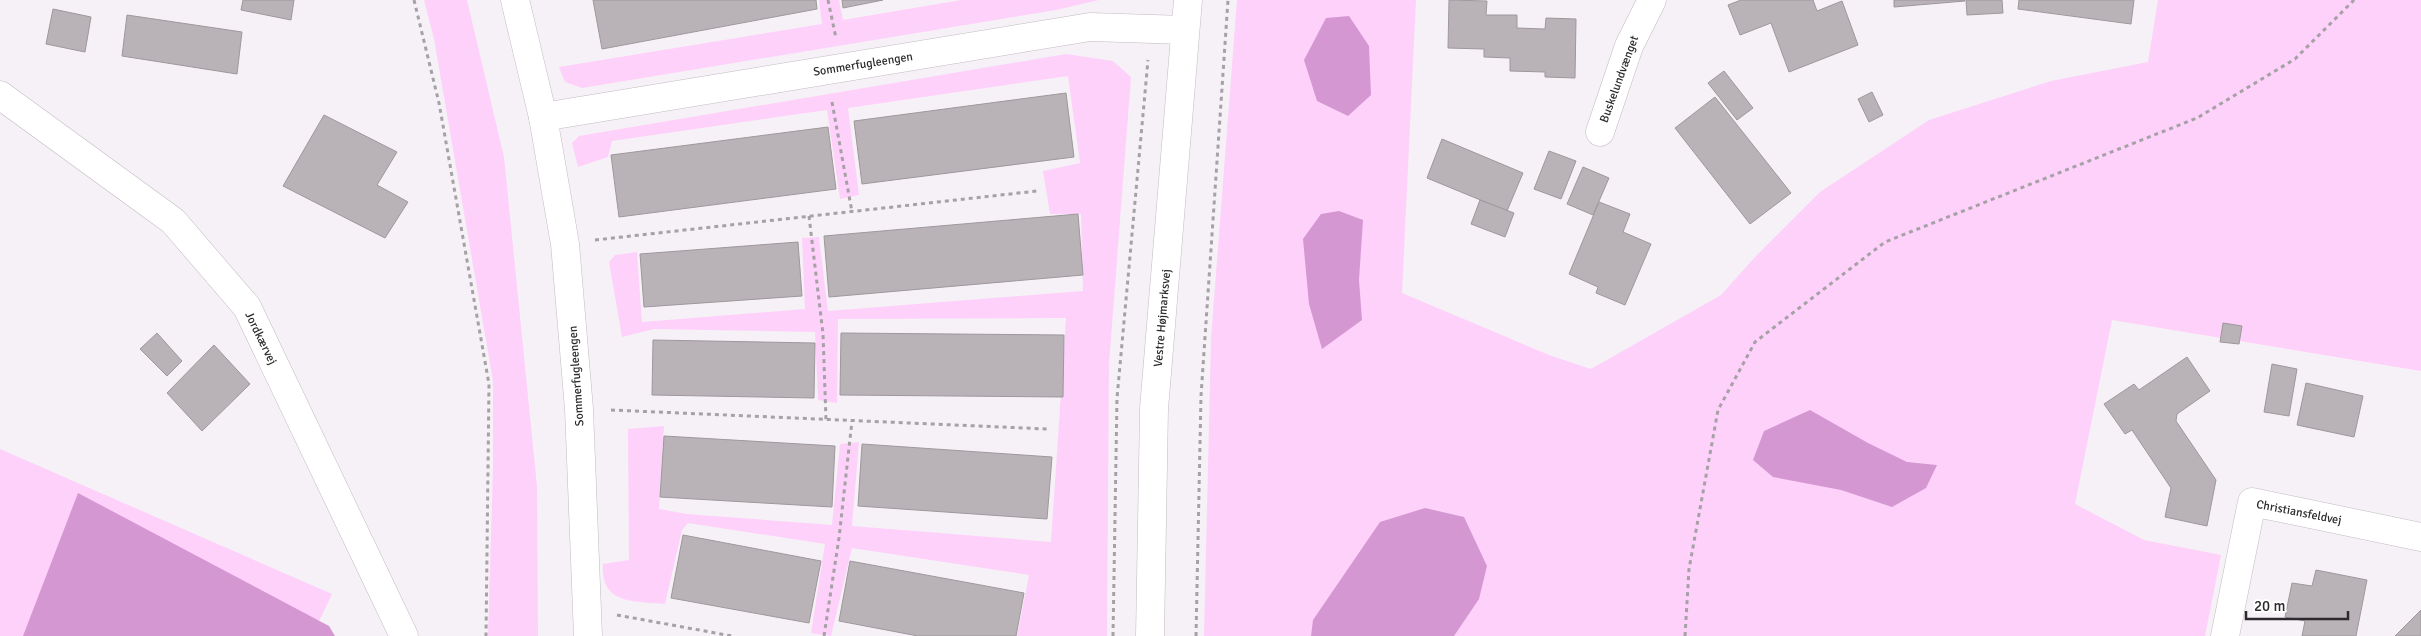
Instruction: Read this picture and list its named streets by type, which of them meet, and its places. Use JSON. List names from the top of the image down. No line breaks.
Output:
{"streets":{"street":["Sommerfugleengen","Buskelundvænget","Vestre Højmarksvej","Jordkærvej","Christiansfeldvej"]},"crossings":[["Sommerfugleengen","Vestre Højmarksvej"]],"scale_bar":"20 m"}
